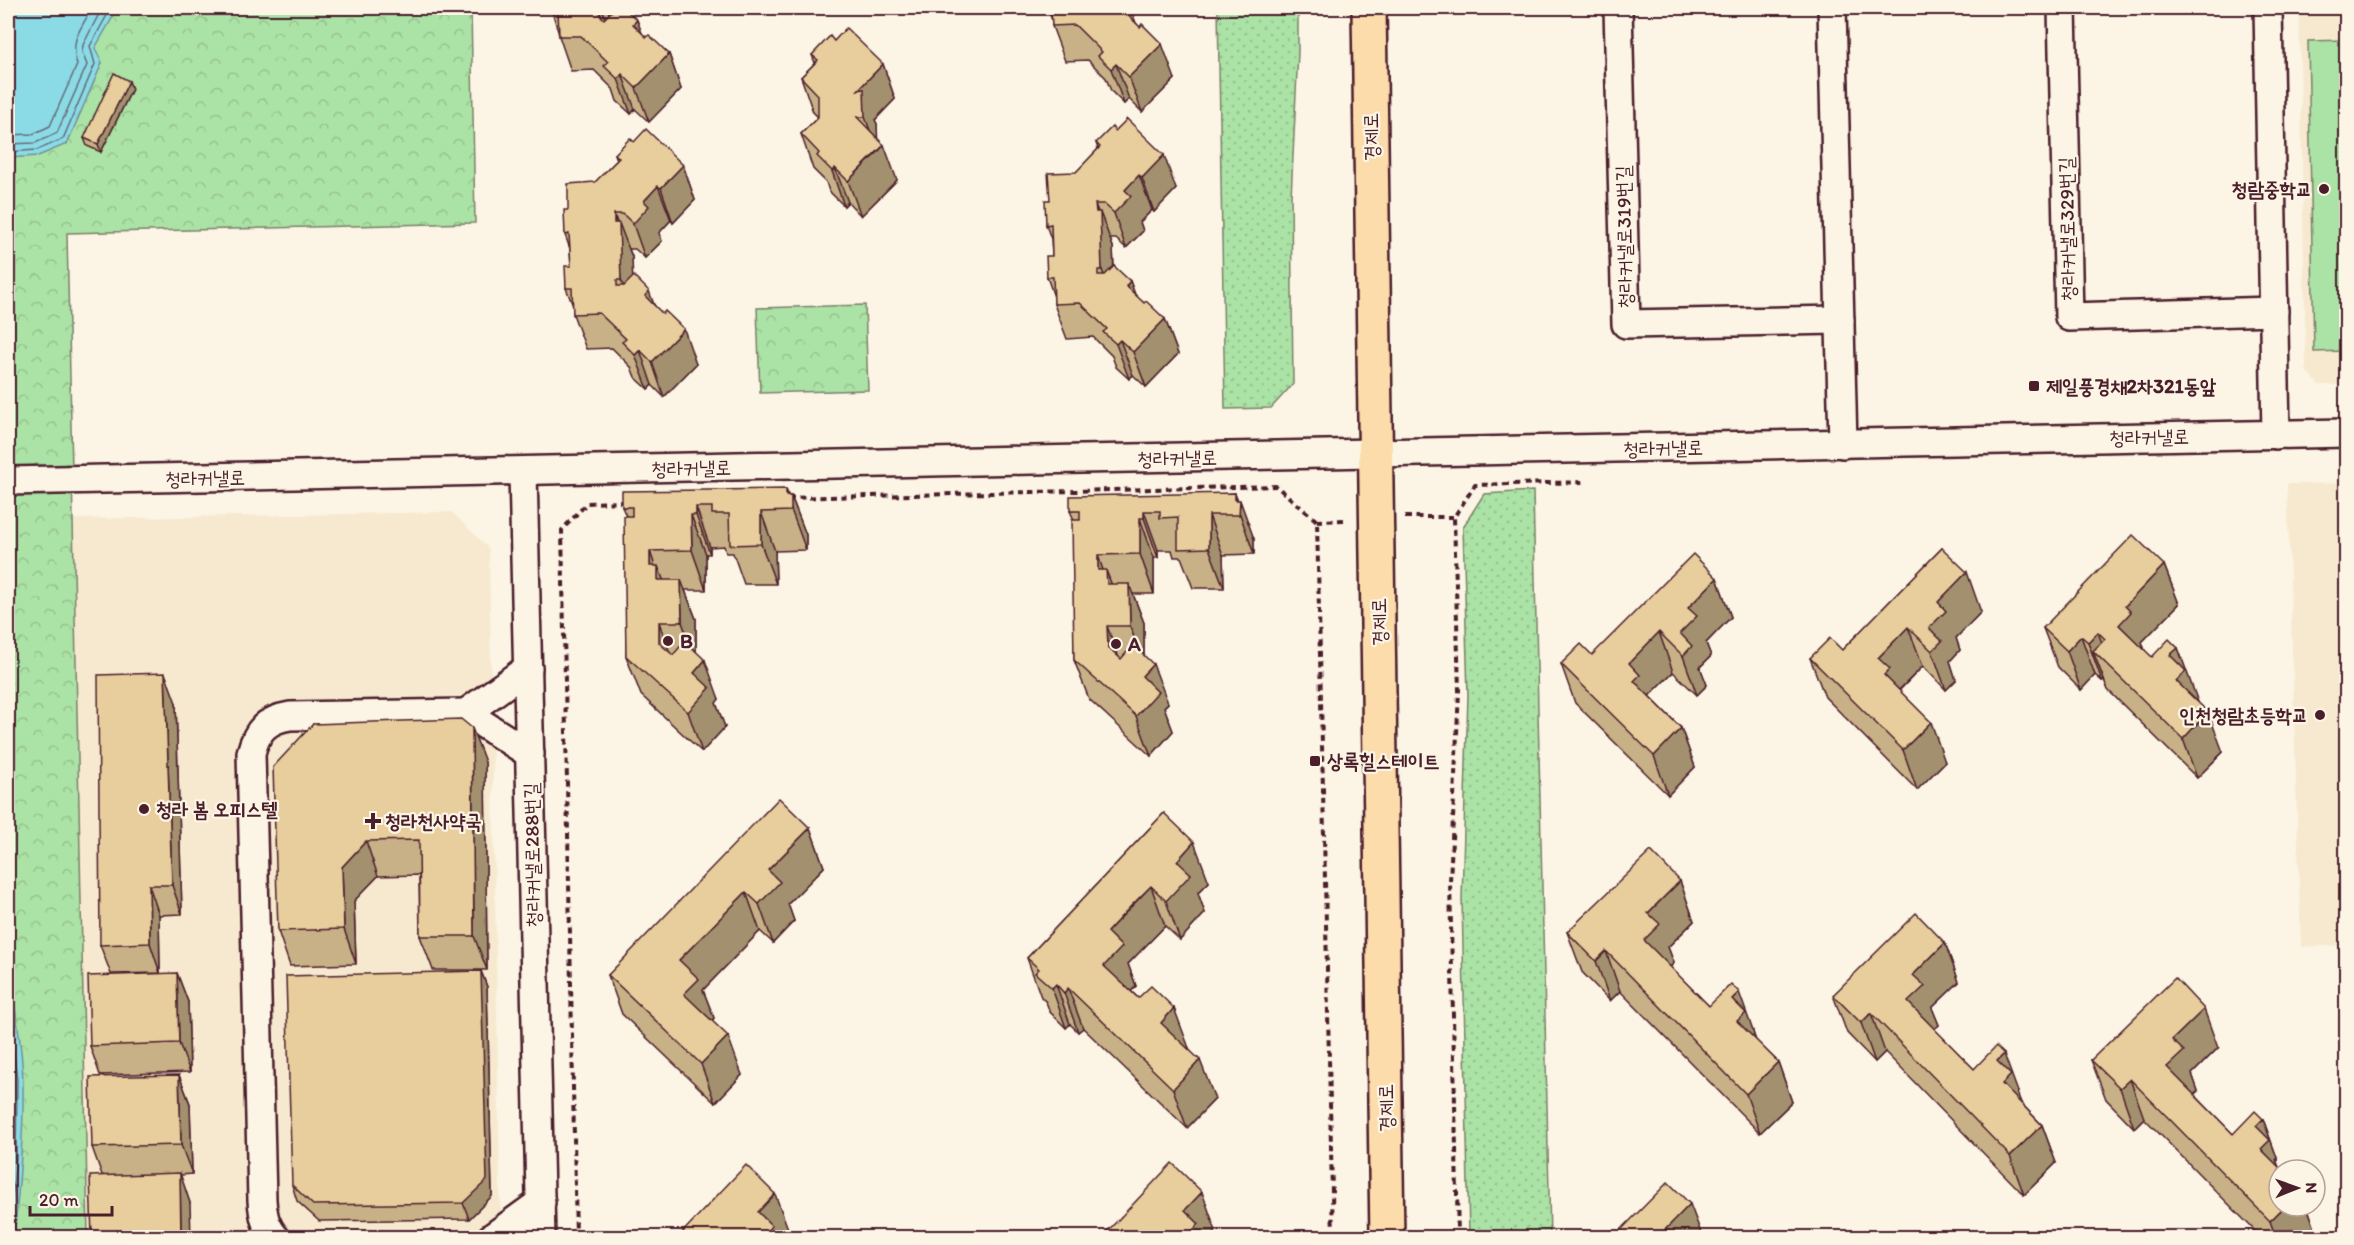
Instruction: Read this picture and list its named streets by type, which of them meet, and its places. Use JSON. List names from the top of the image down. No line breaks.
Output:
{"streets":{"main road":["경제로"],"street":["청라커낼로329번길","청라커낼로319번길","청라커낼로","청라커낼로288번길"]},"crossings":[["경제로","청라커낼로"],["청라커낼로","청라커낼로288번길"]],"places":{"other":["청람중학교","B","A","인천청람초등학교","청라 봄 오피스텔"],"transit":["제일풍경채2차321동앞","상록힐스테이트"],"health":["청라천사약국"]},"scale_bar":"20 m","north":"right"}
